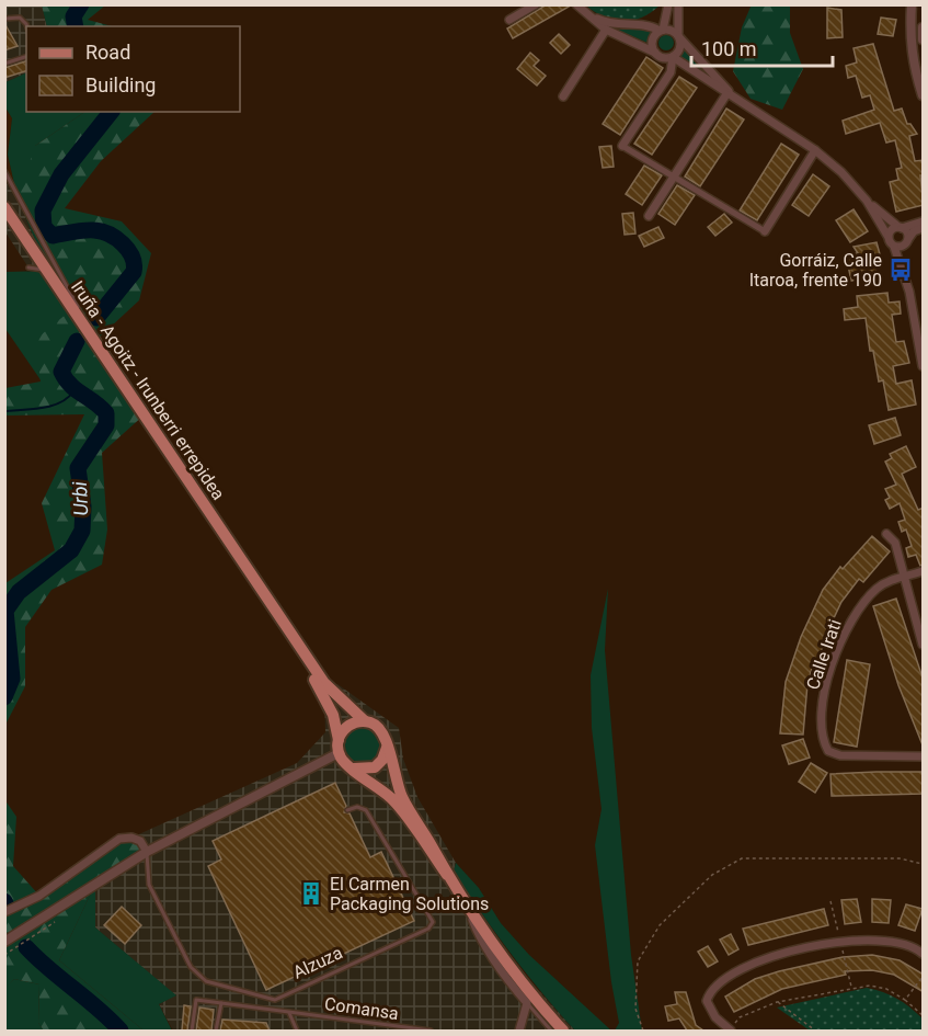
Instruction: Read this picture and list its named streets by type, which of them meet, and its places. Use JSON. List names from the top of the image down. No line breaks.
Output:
{"streets":{"main road":["Iruña - Agoitz - Irunberri errepidea"],"street":["Calle Irati"],"lane":["Alzuza","Comansa"]},"water":["Urbi"],"places":{"bus stop":["Gorráiz, Calle Itaroa, frente 190"],"building":["El Carmen Packaging Solutions"]},"legend":["Road","Building"],"scale_bar":"100 m"}
